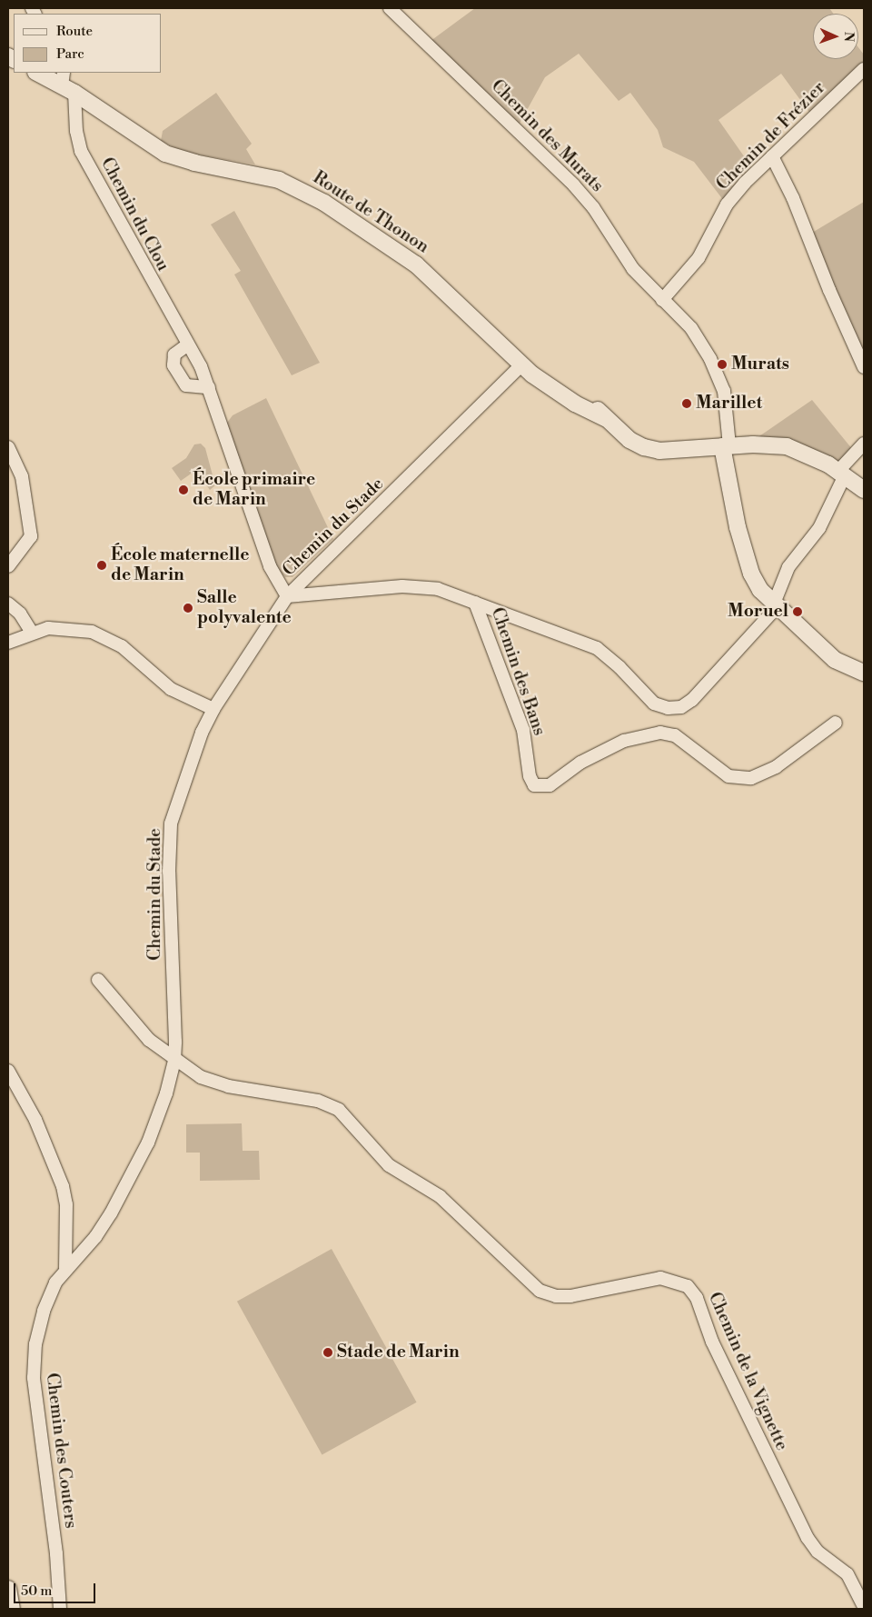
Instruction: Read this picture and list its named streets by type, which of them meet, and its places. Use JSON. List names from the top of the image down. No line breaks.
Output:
{"streets":{"street":["Chemin des Murats","Chemin de Frézier","Route de Thonon","Chemin du Clou","Chemin du Stade","Chemin des Bans","Chemin de la Vignette","Chemin des Couters"]},"crossings":[["Chemin des Murats","Chemin de Frézier"],["Chemin des Murats","Route de Thonon"],["Route de Thonon","Chemin du Clou"],["Route de Thonon","Chemin du Stade"],["Route de Thonon","Chemin des Bans"],["Chemin du Clou","Chemin du Stade"],["Chemin du Clou","Chemin des Bans"],["Chemin du Stade","Chemin des Bans"],["Chemin du Stade","Chemin de la Vignette"],["Chemin du Stade","Chemin des Couters"],["Chemin de la Vignette","Chemin des Couters"]],"places":["Murats","Marillet","École primaire de Marin","École maternelle de Marin","Salle polyvalente","Moruel","Stade de Marin"],"legend":["Route","Parc"],"scale_bar":"50 m","north":"right"}
